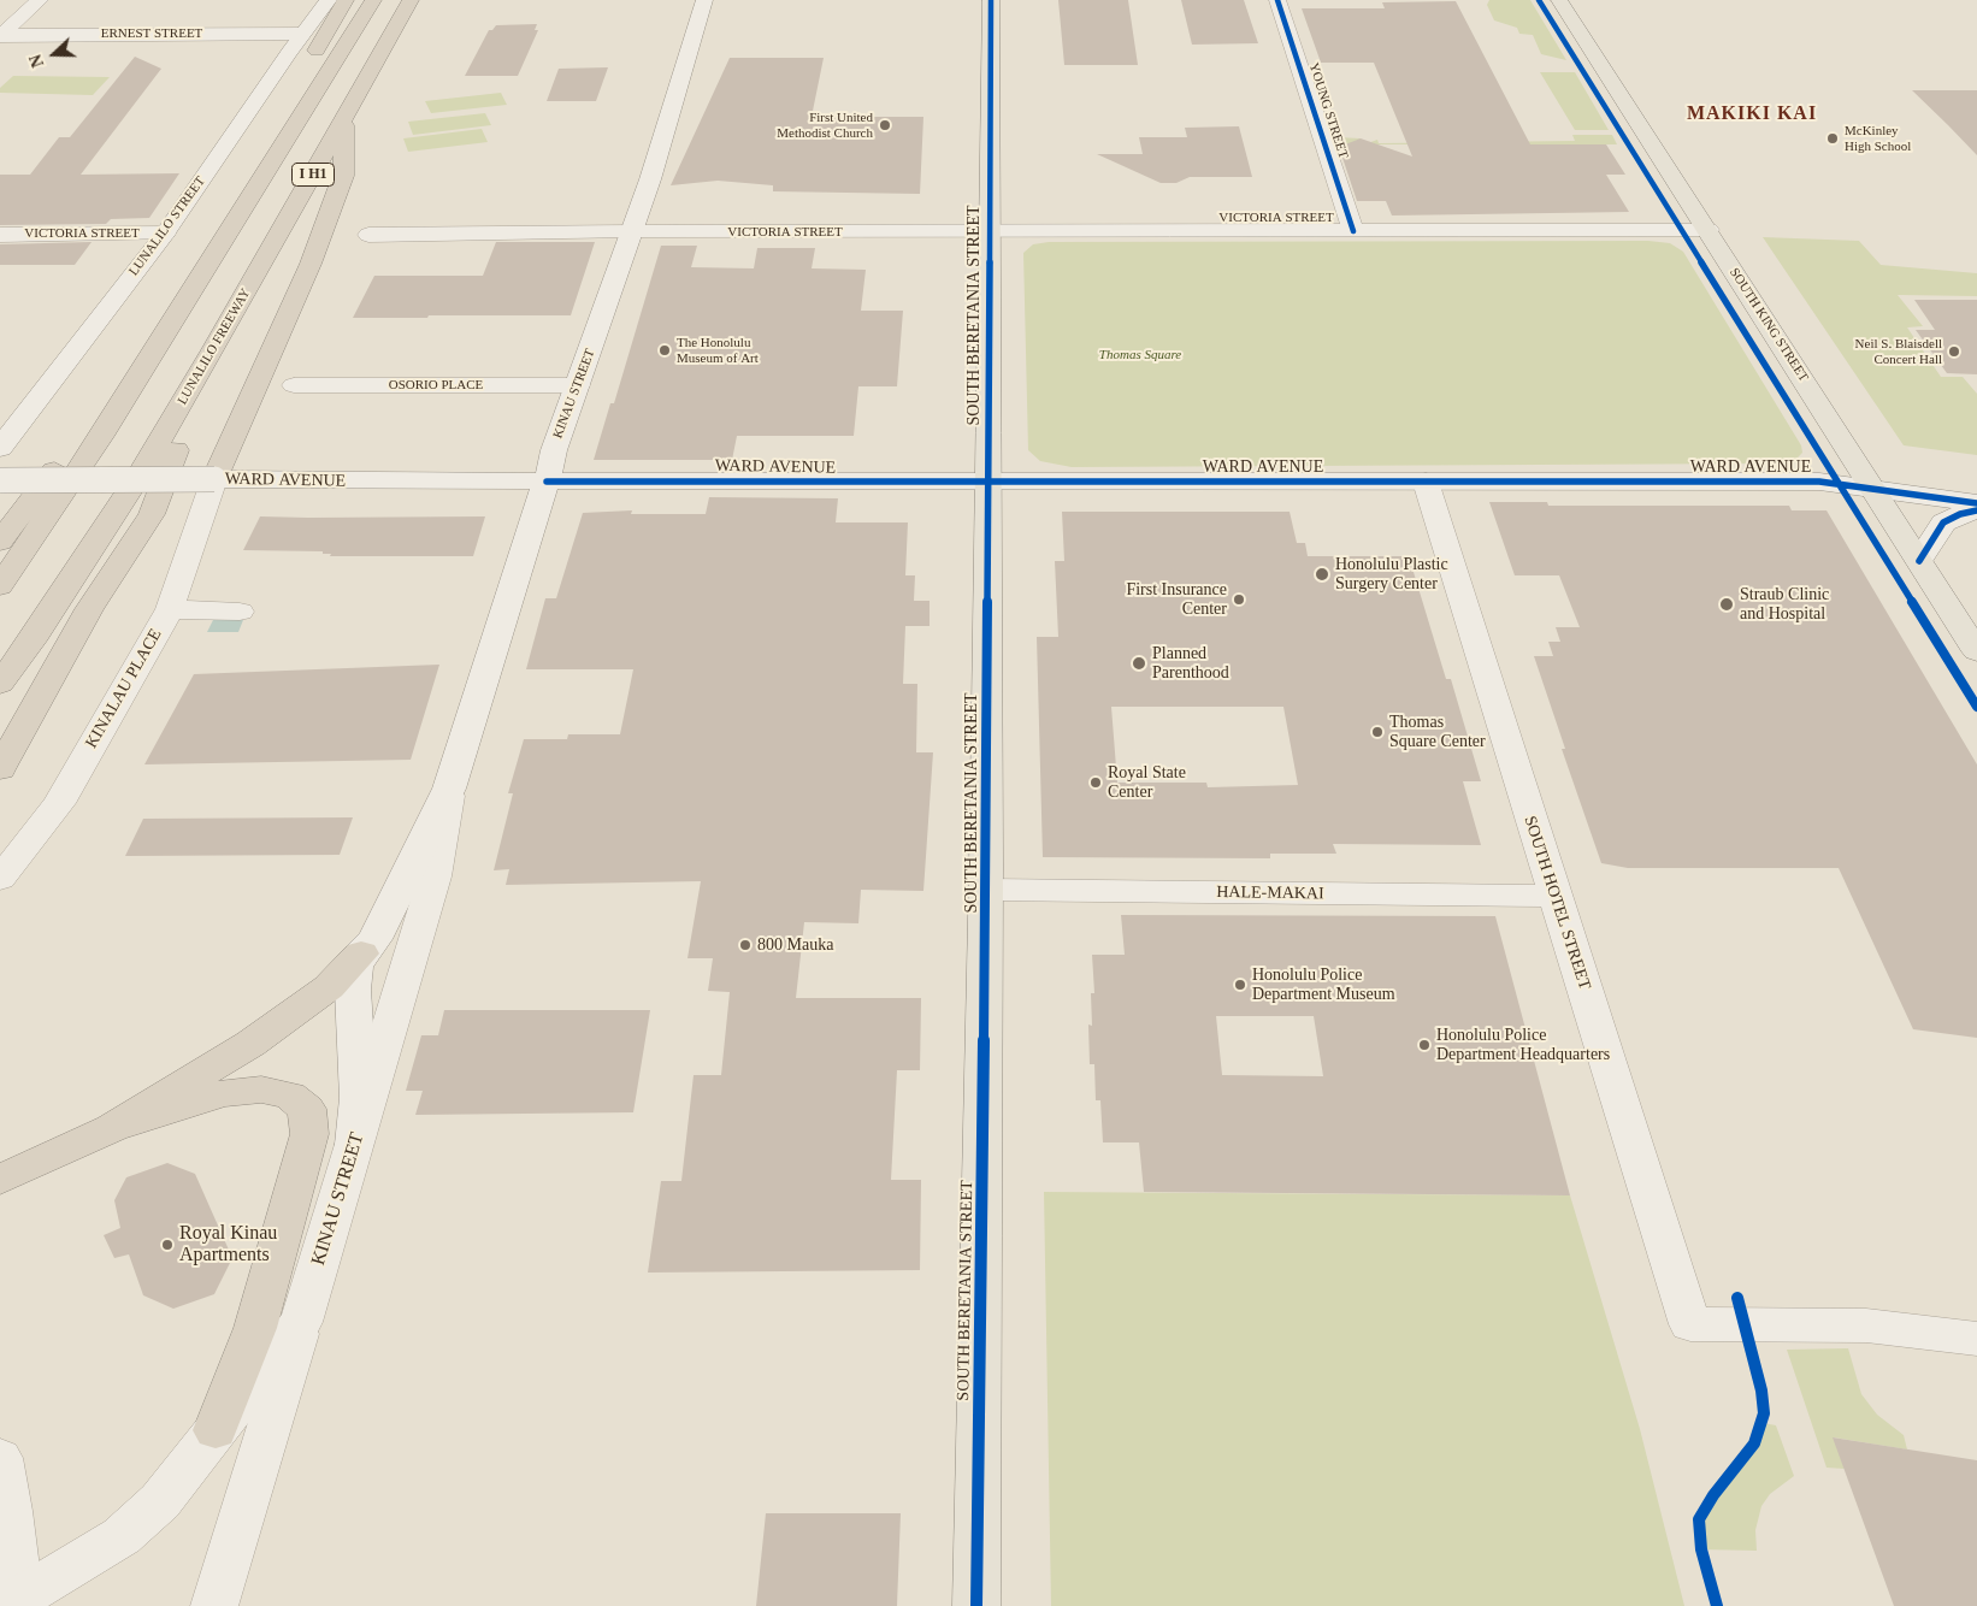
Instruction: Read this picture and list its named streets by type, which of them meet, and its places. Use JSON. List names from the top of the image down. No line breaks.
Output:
{"streets":{"highway":["I H1","LUNALILO FREEWAY"],"main road":["SOUTH BERETANIA STREET","SOUTH KING STREET"],"street":["ERNEST STREET","YOUNG STREET","VICTORIA STREET","LUNALILO STREET","OSORIO PLACE","KINAU STREET","WARD AVENUE","KINALAU PLACE","HALE-MAKAI","SOUTH HOTEL STREET"]},"crossings":[["ERNEST STREET","LUNALILO STREET"],["YOUNG STREET","VICTORIA STREET"],["VICTORIA STREET","LUNALILO STREET"],["VICTORIA STREET","SOUTH BERETANIA STREET"],["VICTORIA STREET","SOUTH KING STREET"],["VICTORIA STREET","KINAU STREET"],["SOUTH BERETANIA STREET","WARD AVENUE"],["SOUTH BERETANIA STREET","HALE-MAKAI"],["SOUTH KING STREET","WARD AVENUE"],["OSORIO PLACE","KINAU STREET"],["KINAU STREET","WARD AVENUE"],["WARD AVENUE","KINALAU PLACE"],["WARD AVENUE","SOUTH HOTEL STREET"],["HALE-MAKAI","SOUTH HOTEL STREET"]],"districts":["MAKIKI KAI"],"parks":["Thomas Square"],"places":["First United Methodist Church","McKinley High School","The Honolulu Museum of Art","Neil S. Blaisdell Concert Hall","Honolulu Plastic Surgery Center","First Insurance Center","Straub Clinic and Hospital","Planned Parenthood","Thomas Square Center","Royal State Center","800 Mauka","Honolulu Police Department Museum","Honolulu Police Department Headquarters","Royal Kinau Apartments"],"north":"left"}
